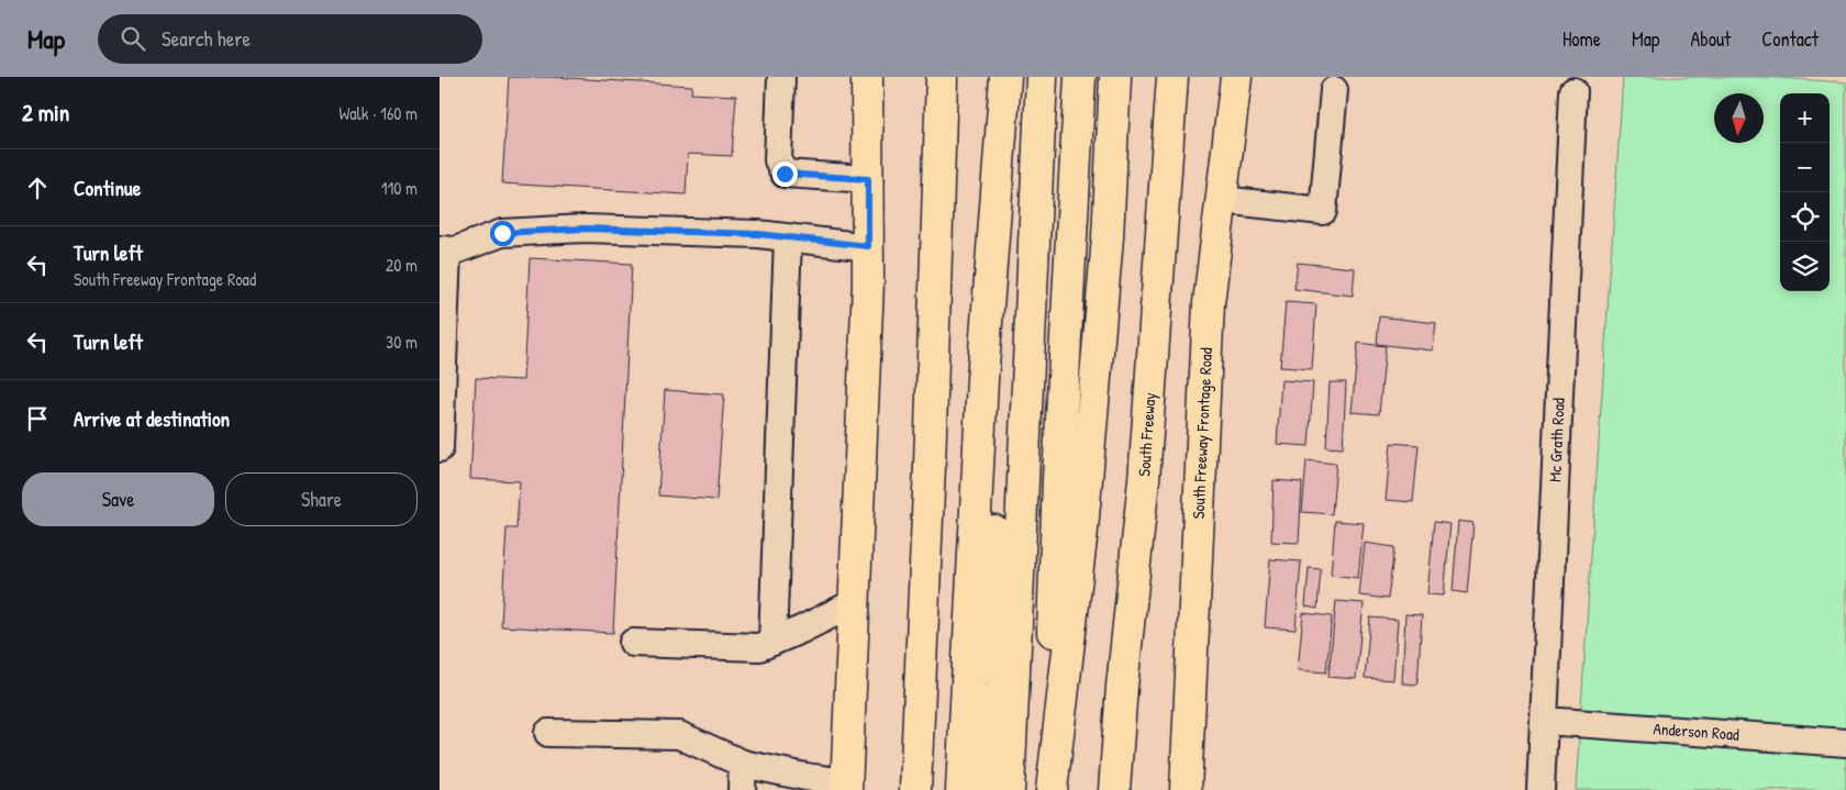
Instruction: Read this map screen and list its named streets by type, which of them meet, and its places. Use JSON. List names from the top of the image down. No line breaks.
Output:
{"streets":{"main road":["South Freeway Frontage Road","South Freeway"],"street":["Mc Grath Road","Anderson Road"]},"crossings":[["Mc Grath Road","Anderson Road"]],"north":"bottom","page":{"header":"Map","search":"Search here","nav":["Home","Map","About","Contact"],"heading":["2 min","Walk · 160 m"],"map_buttons":["+","−"],"list":[["Continue","110 m"],["Turn left","South Freeway Frontage Road","20 m"],["Turn left","30 m"],"Arrive at destination"],"buttons":["Save","Share"]}}
